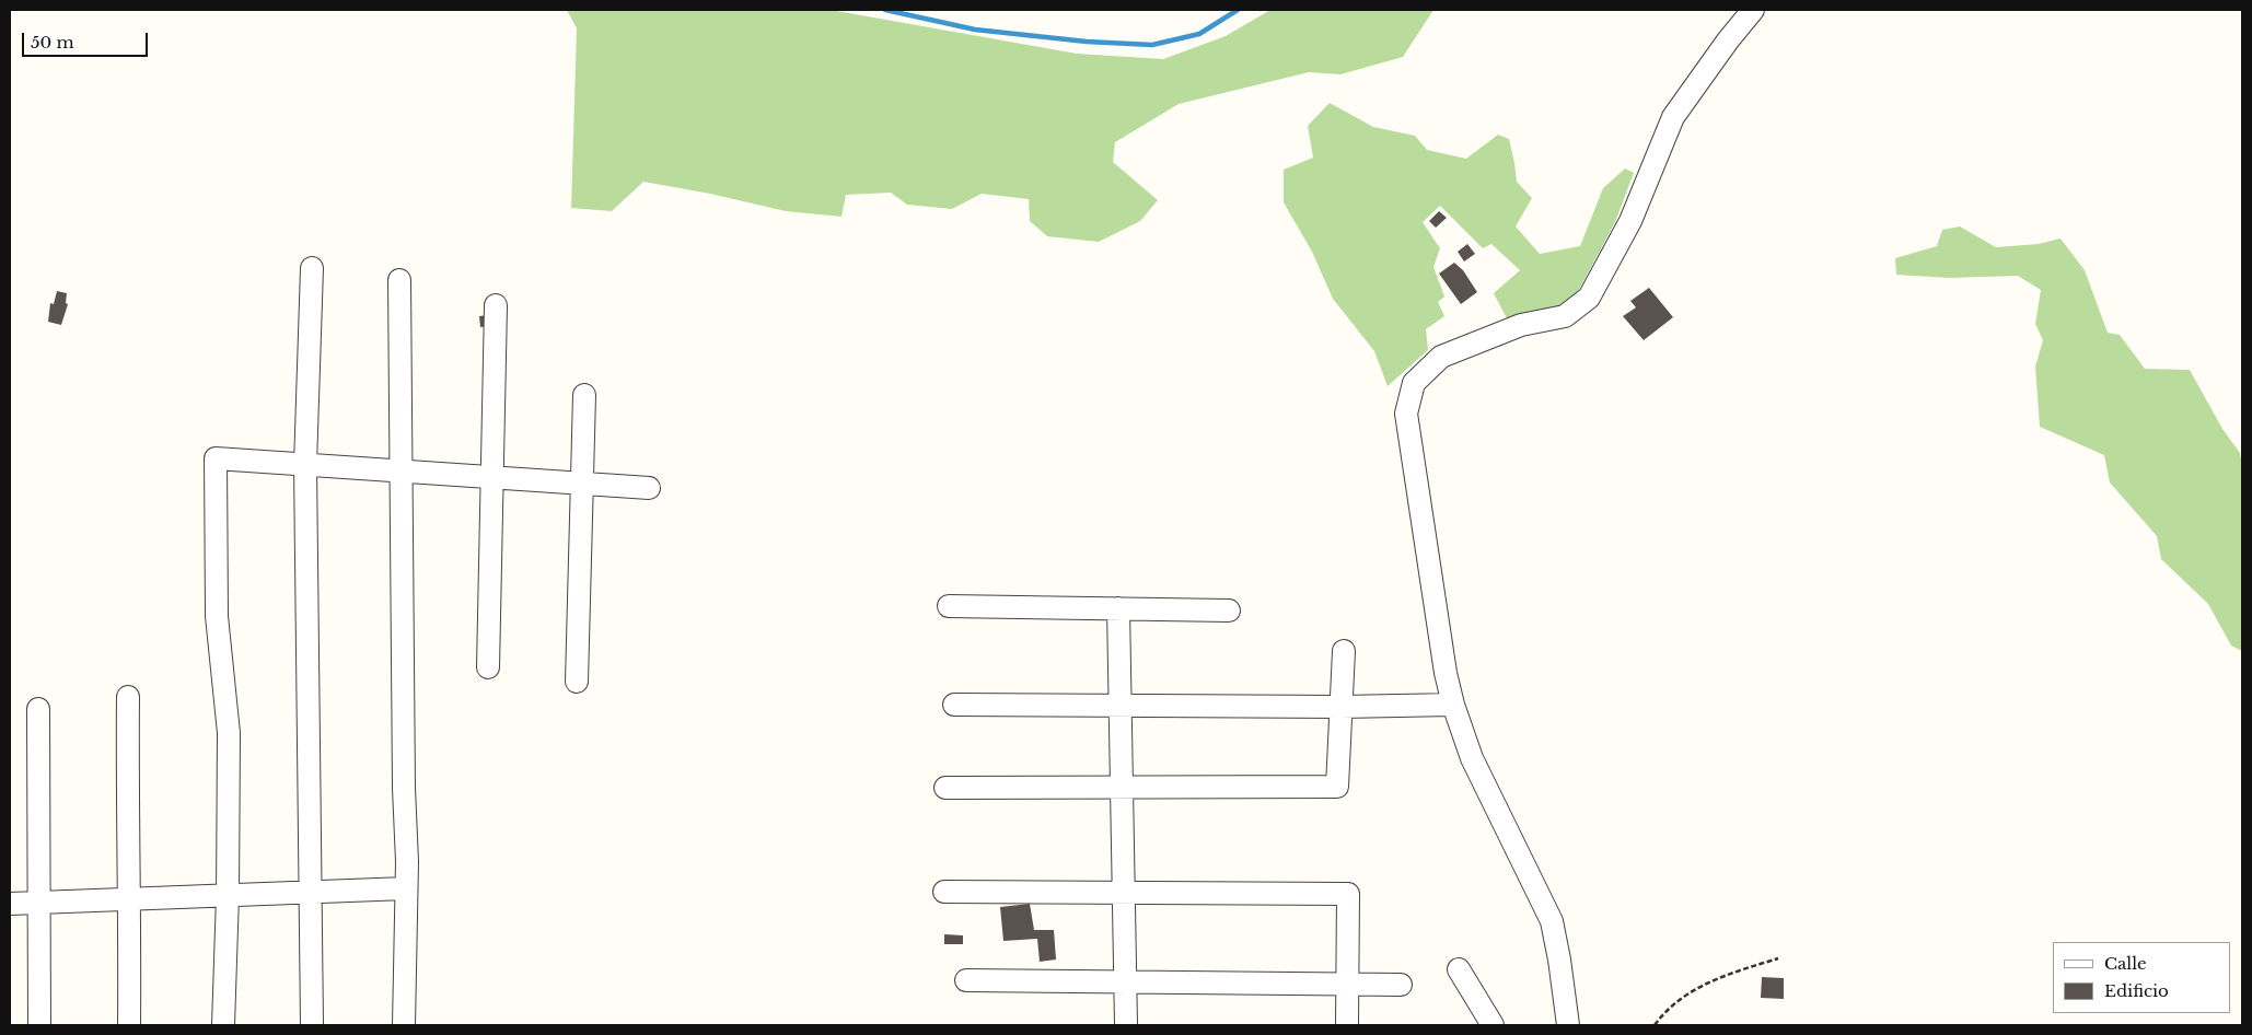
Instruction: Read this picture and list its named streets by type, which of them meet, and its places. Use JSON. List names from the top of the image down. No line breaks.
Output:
{"legend":["Calle","Edificio"],"scale_bar":"50 m"}
